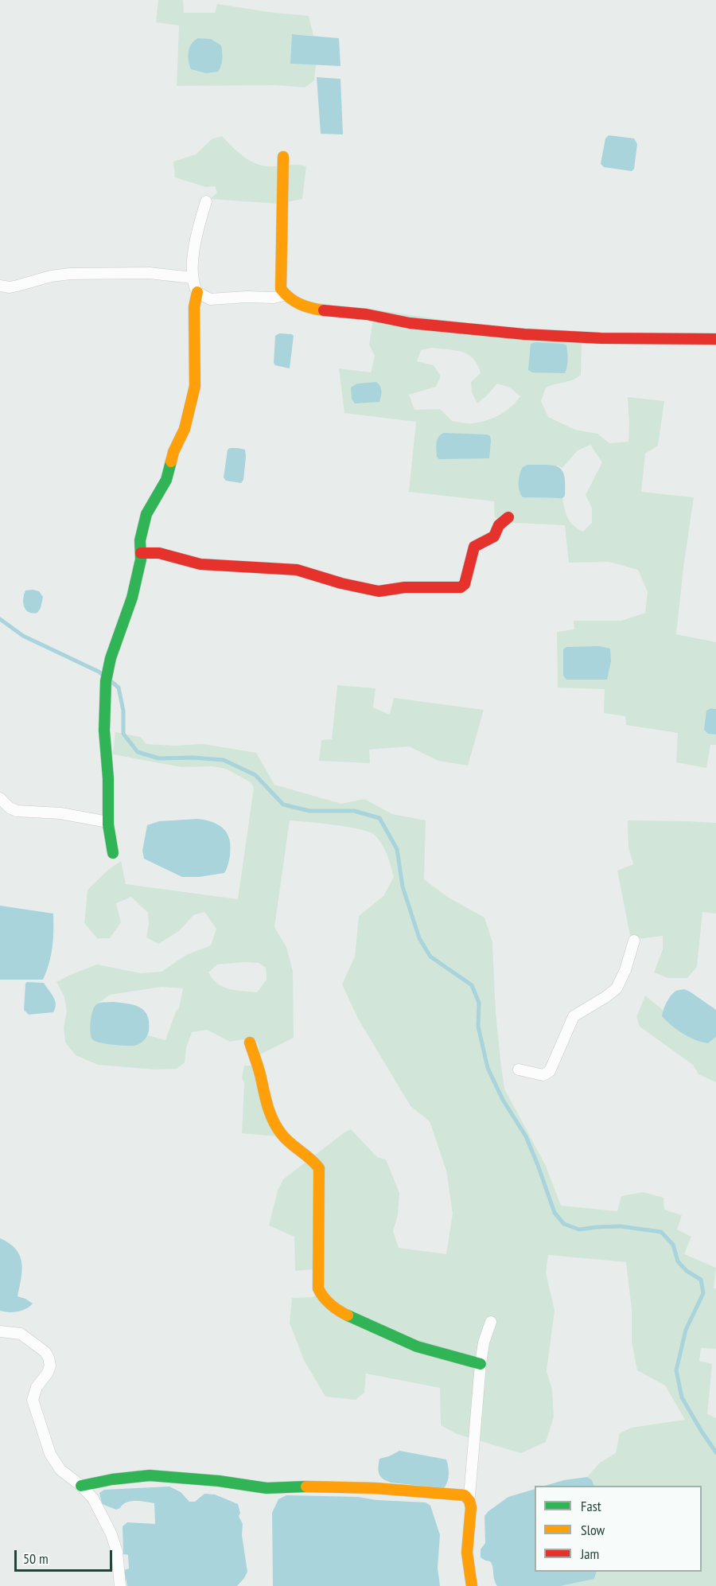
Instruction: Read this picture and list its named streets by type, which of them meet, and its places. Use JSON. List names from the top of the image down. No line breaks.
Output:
{"legend":["Fast","Slow","Jam"],"scale_bar":"50 m"}
